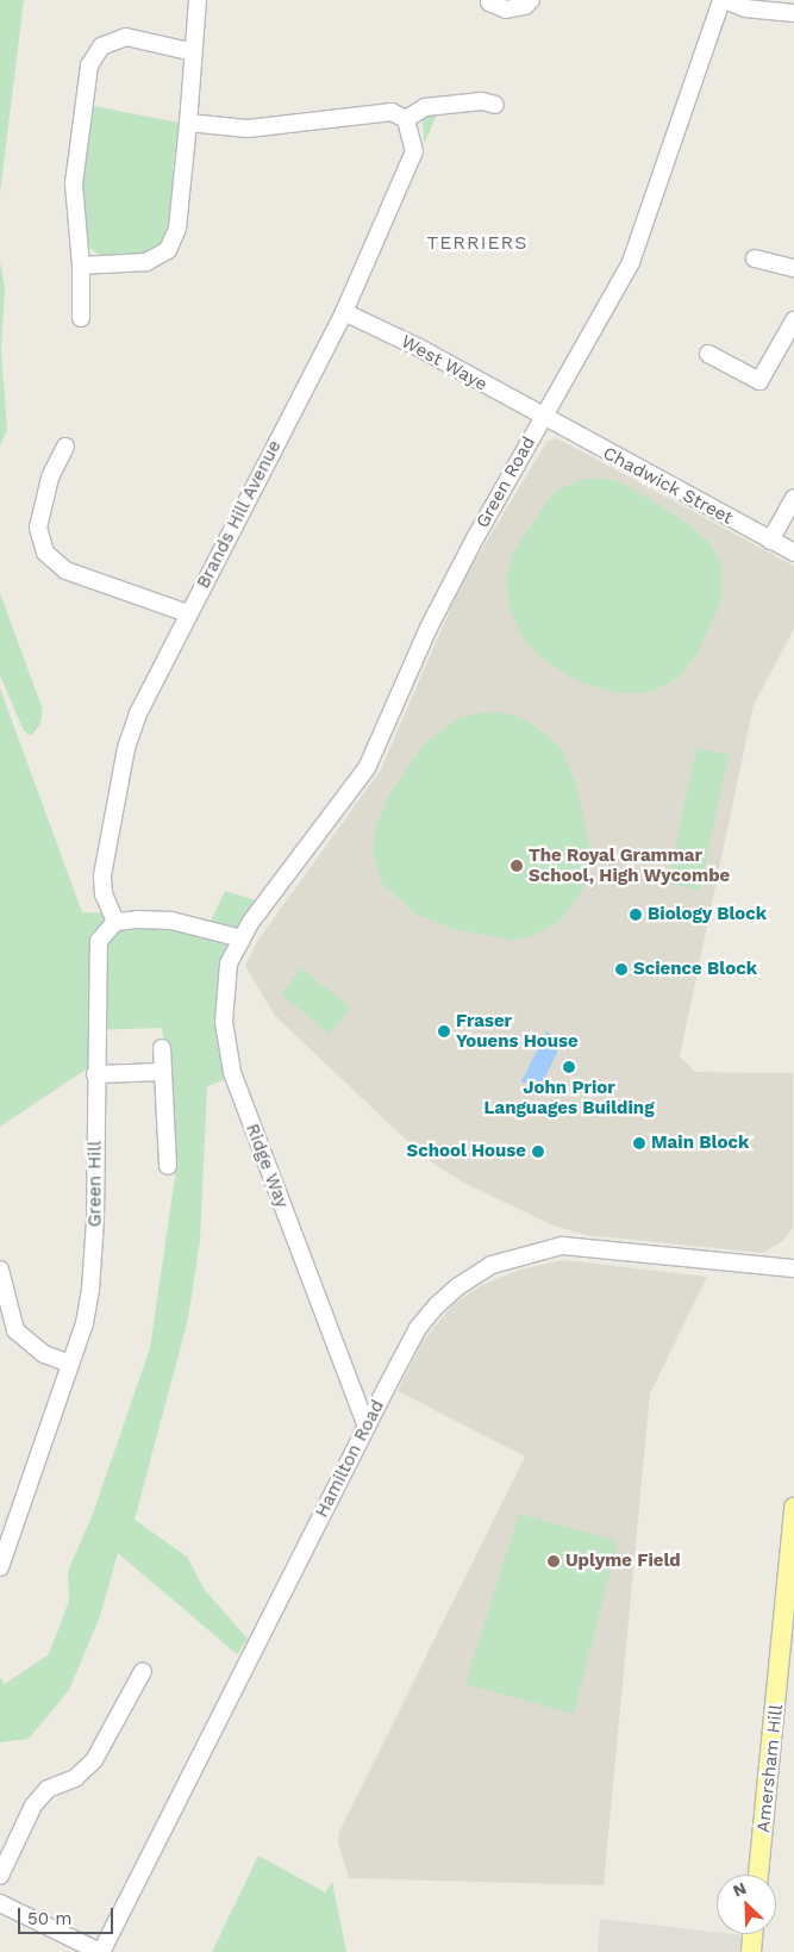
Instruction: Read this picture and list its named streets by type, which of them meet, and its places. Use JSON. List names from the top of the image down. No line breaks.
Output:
{"streets":{"main road":["Amersham Hill"],"street":["West Waye","Green Road","Chadwick Street","Brands Hill Avenue","Ridge Way","Green Hill","Hamilton Road"]},"crossings":[["West Waye","Green Road"],["West Waye","Chadwick Street"],["West Waye","Brands Hill Avenue"],["Green Road","Chadwick Street"],["Green Road","Ridge Way"],["Brands Hill Avenue","Green Hill"],["Ridge Way","Hamilton Road"]],"districts":["TERRIERS"],"places":["The Royal Grammar School, High Wycombe","Biology Block","Science Block","Fraser Youens House","John Prior Languages Building","Main Block","School House","Uplyme Field"],"scale_bar":"50 m","north":"top left"}
